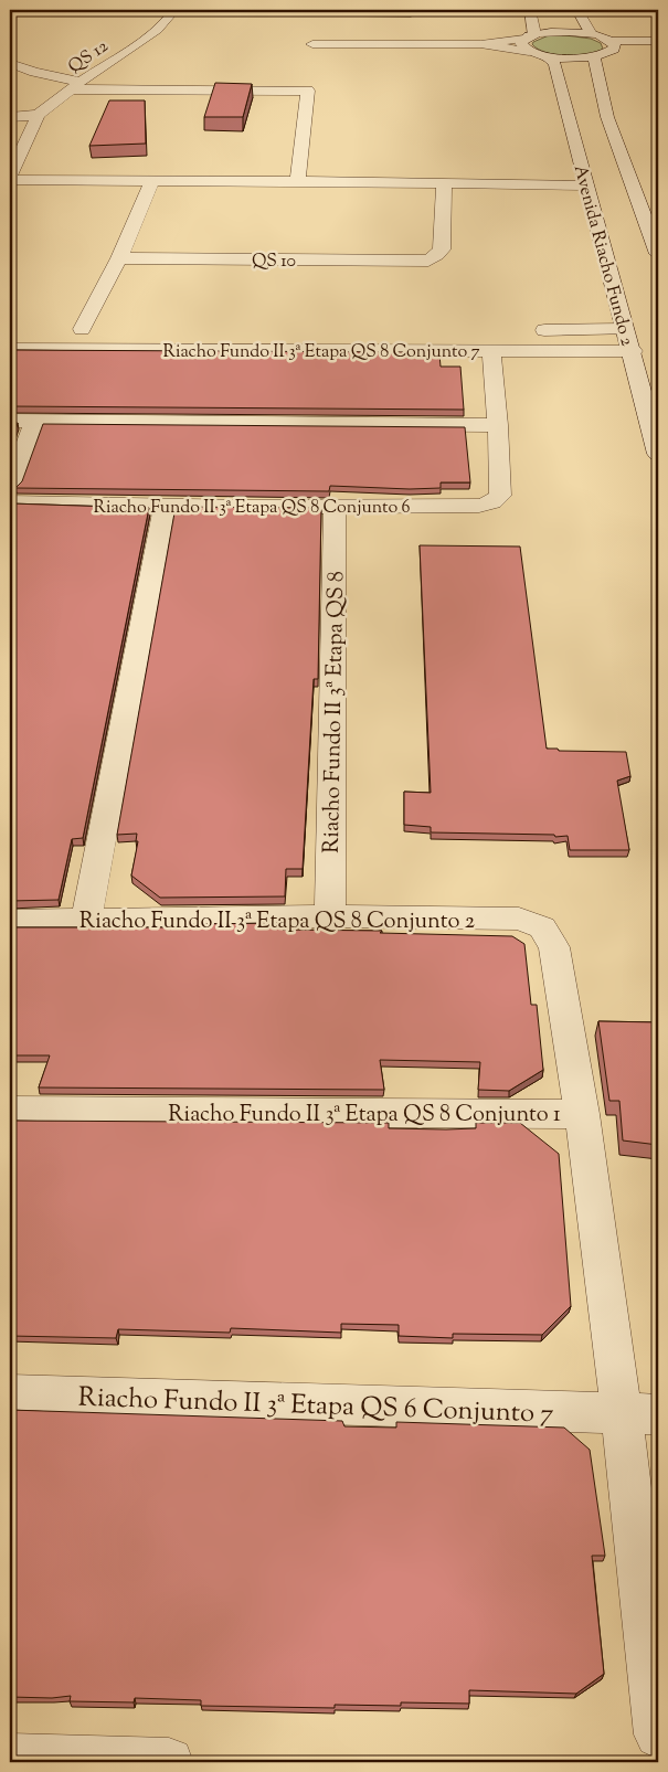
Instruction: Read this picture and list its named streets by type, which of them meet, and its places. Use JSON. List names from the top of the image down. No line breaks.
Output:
{"streets":{"street":["QS 12","Avenida Riacho Fundo 2","QS 10","Riacho Fundo II 3ª Etapa QS 8 Conjunto 7","Riacho Fundo II 3ª Etapa QS 8 Conjunto 6","Riacho Fundo II 3ª Etapa QS 8","Riacho Fundo II 3ª Etapa QS 8 Conjunto 2","Riacho Fundo II 3ª Etapa QS 8 Conjunto 1","Riacho Fundo II 3ª Etapa QS 6 Conjunto 7"]},"crossings":[["Avenida Riacho Fundo 2","Riacho Fundo II 3ª Etapa QS 8 Conjunto 7"],["Riacho Fundo II 3ª Etapa QS 8 Conjunto 6","Riacho Fundo II 3ª Etapa QS 8"],["Riacho Fundo II 3ª Etapa QS 8","Riacho Fundo II 3ª Etapa QS 8 Conjunto 2"],["Riacho Fundo II 3ª Etapa QS 8 Conjunto 2","Riacho Fundo II 3ª Etapa QS 8 Conjunto 1"],["Riacho Fundo II 3ª Etapa QS 8 Conjunto 1","Riacho Fundo II 3ª Etapa QS 6 Conjunto 7"]]}
